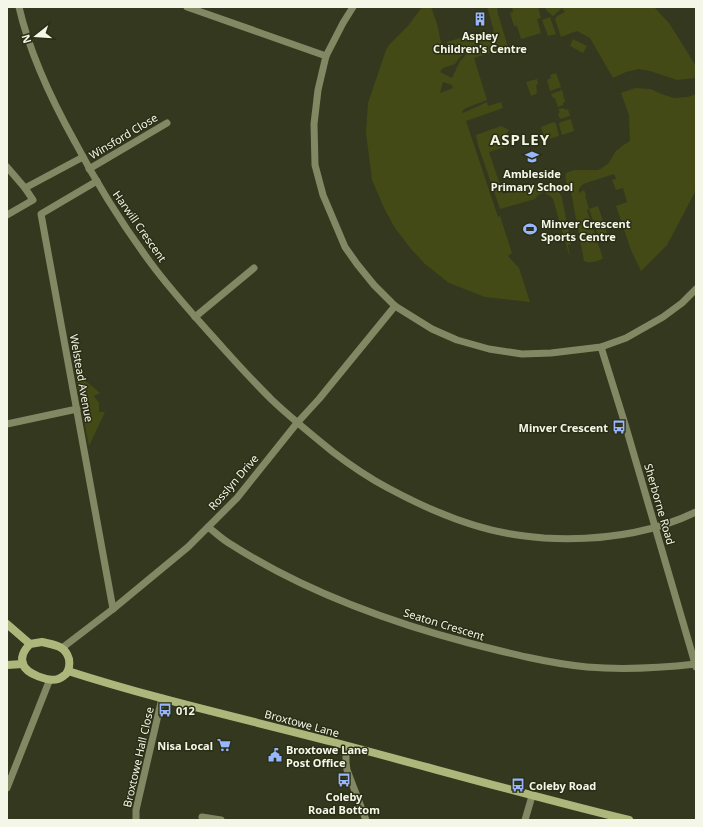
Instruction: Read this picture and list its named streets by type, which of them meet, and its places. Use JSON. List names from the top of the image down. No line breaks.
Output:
{"streets":{"main road":["Broxtowe Lane"],"street":["Winsford Close","Harwill Crescent","Welstead Avenue","Rosslyn Drive","Sherborne Road","Seaton Crescent","Broxtowe Hall Close"]},"crossings":[["Winsford Close","Harwill Crescent"],["Harwill Crescent","Welstead Avenue"],["Harwill Crescent","Rosslyn Drive"],["Harwill Crescent","Sherborne Road"],["Welstead Avenue","Rosslyn Drive"],["Rosslyn Drive","Seaton Crescent"],["Rosslyn Drive","Broxtowe Lane"],["Sherborne Road","Seaton Crescent"],["Broxtowe Lane","Broxtowe Hall Close"]],"districts":["ASPLEY"],"places":{"building":["Aspley Children's Centre"],"school or university":["Ambleside Primary School"],"sports":["Minver Crescent Sports Centre"],"bus stop":["Minver Crescent","012","Coleby Road Bottom","Coleby Road"],"supermarket":["Nisa Local"],"public building":["Broxtowe Lane Post Office"]},"north":"left"}
